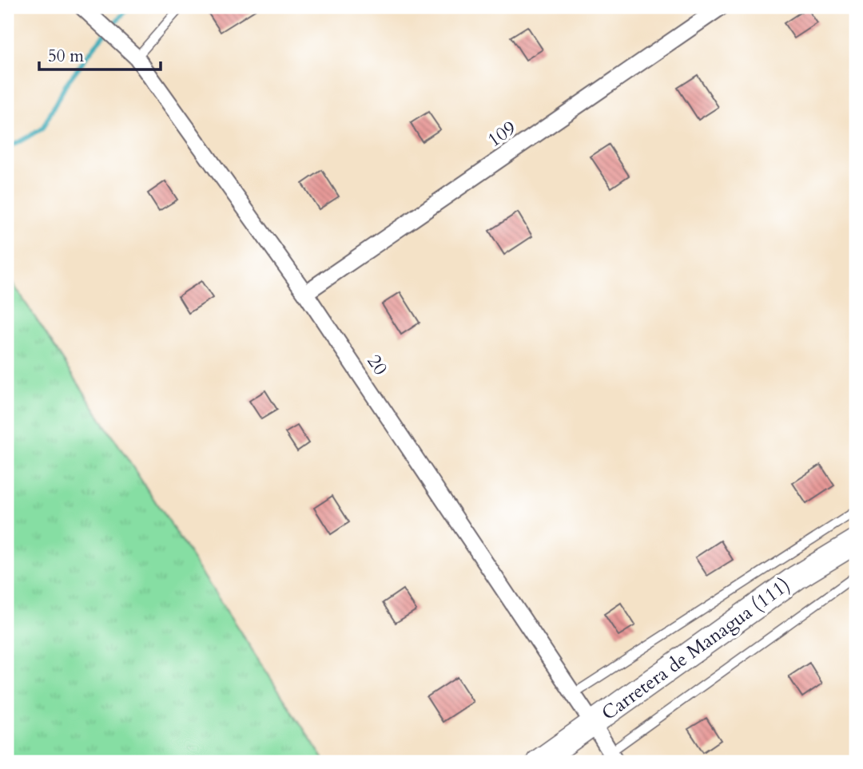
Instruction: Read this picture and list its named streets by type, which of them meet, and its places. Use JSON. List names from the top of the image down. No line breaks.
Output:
{"streets":{"main road":["Carretera de Managua (111)"],"street":["109","20"]},"crossings":[["109","20"],["20","Carretera de Managua (111)"]],"scale_bar":"50 m"}
